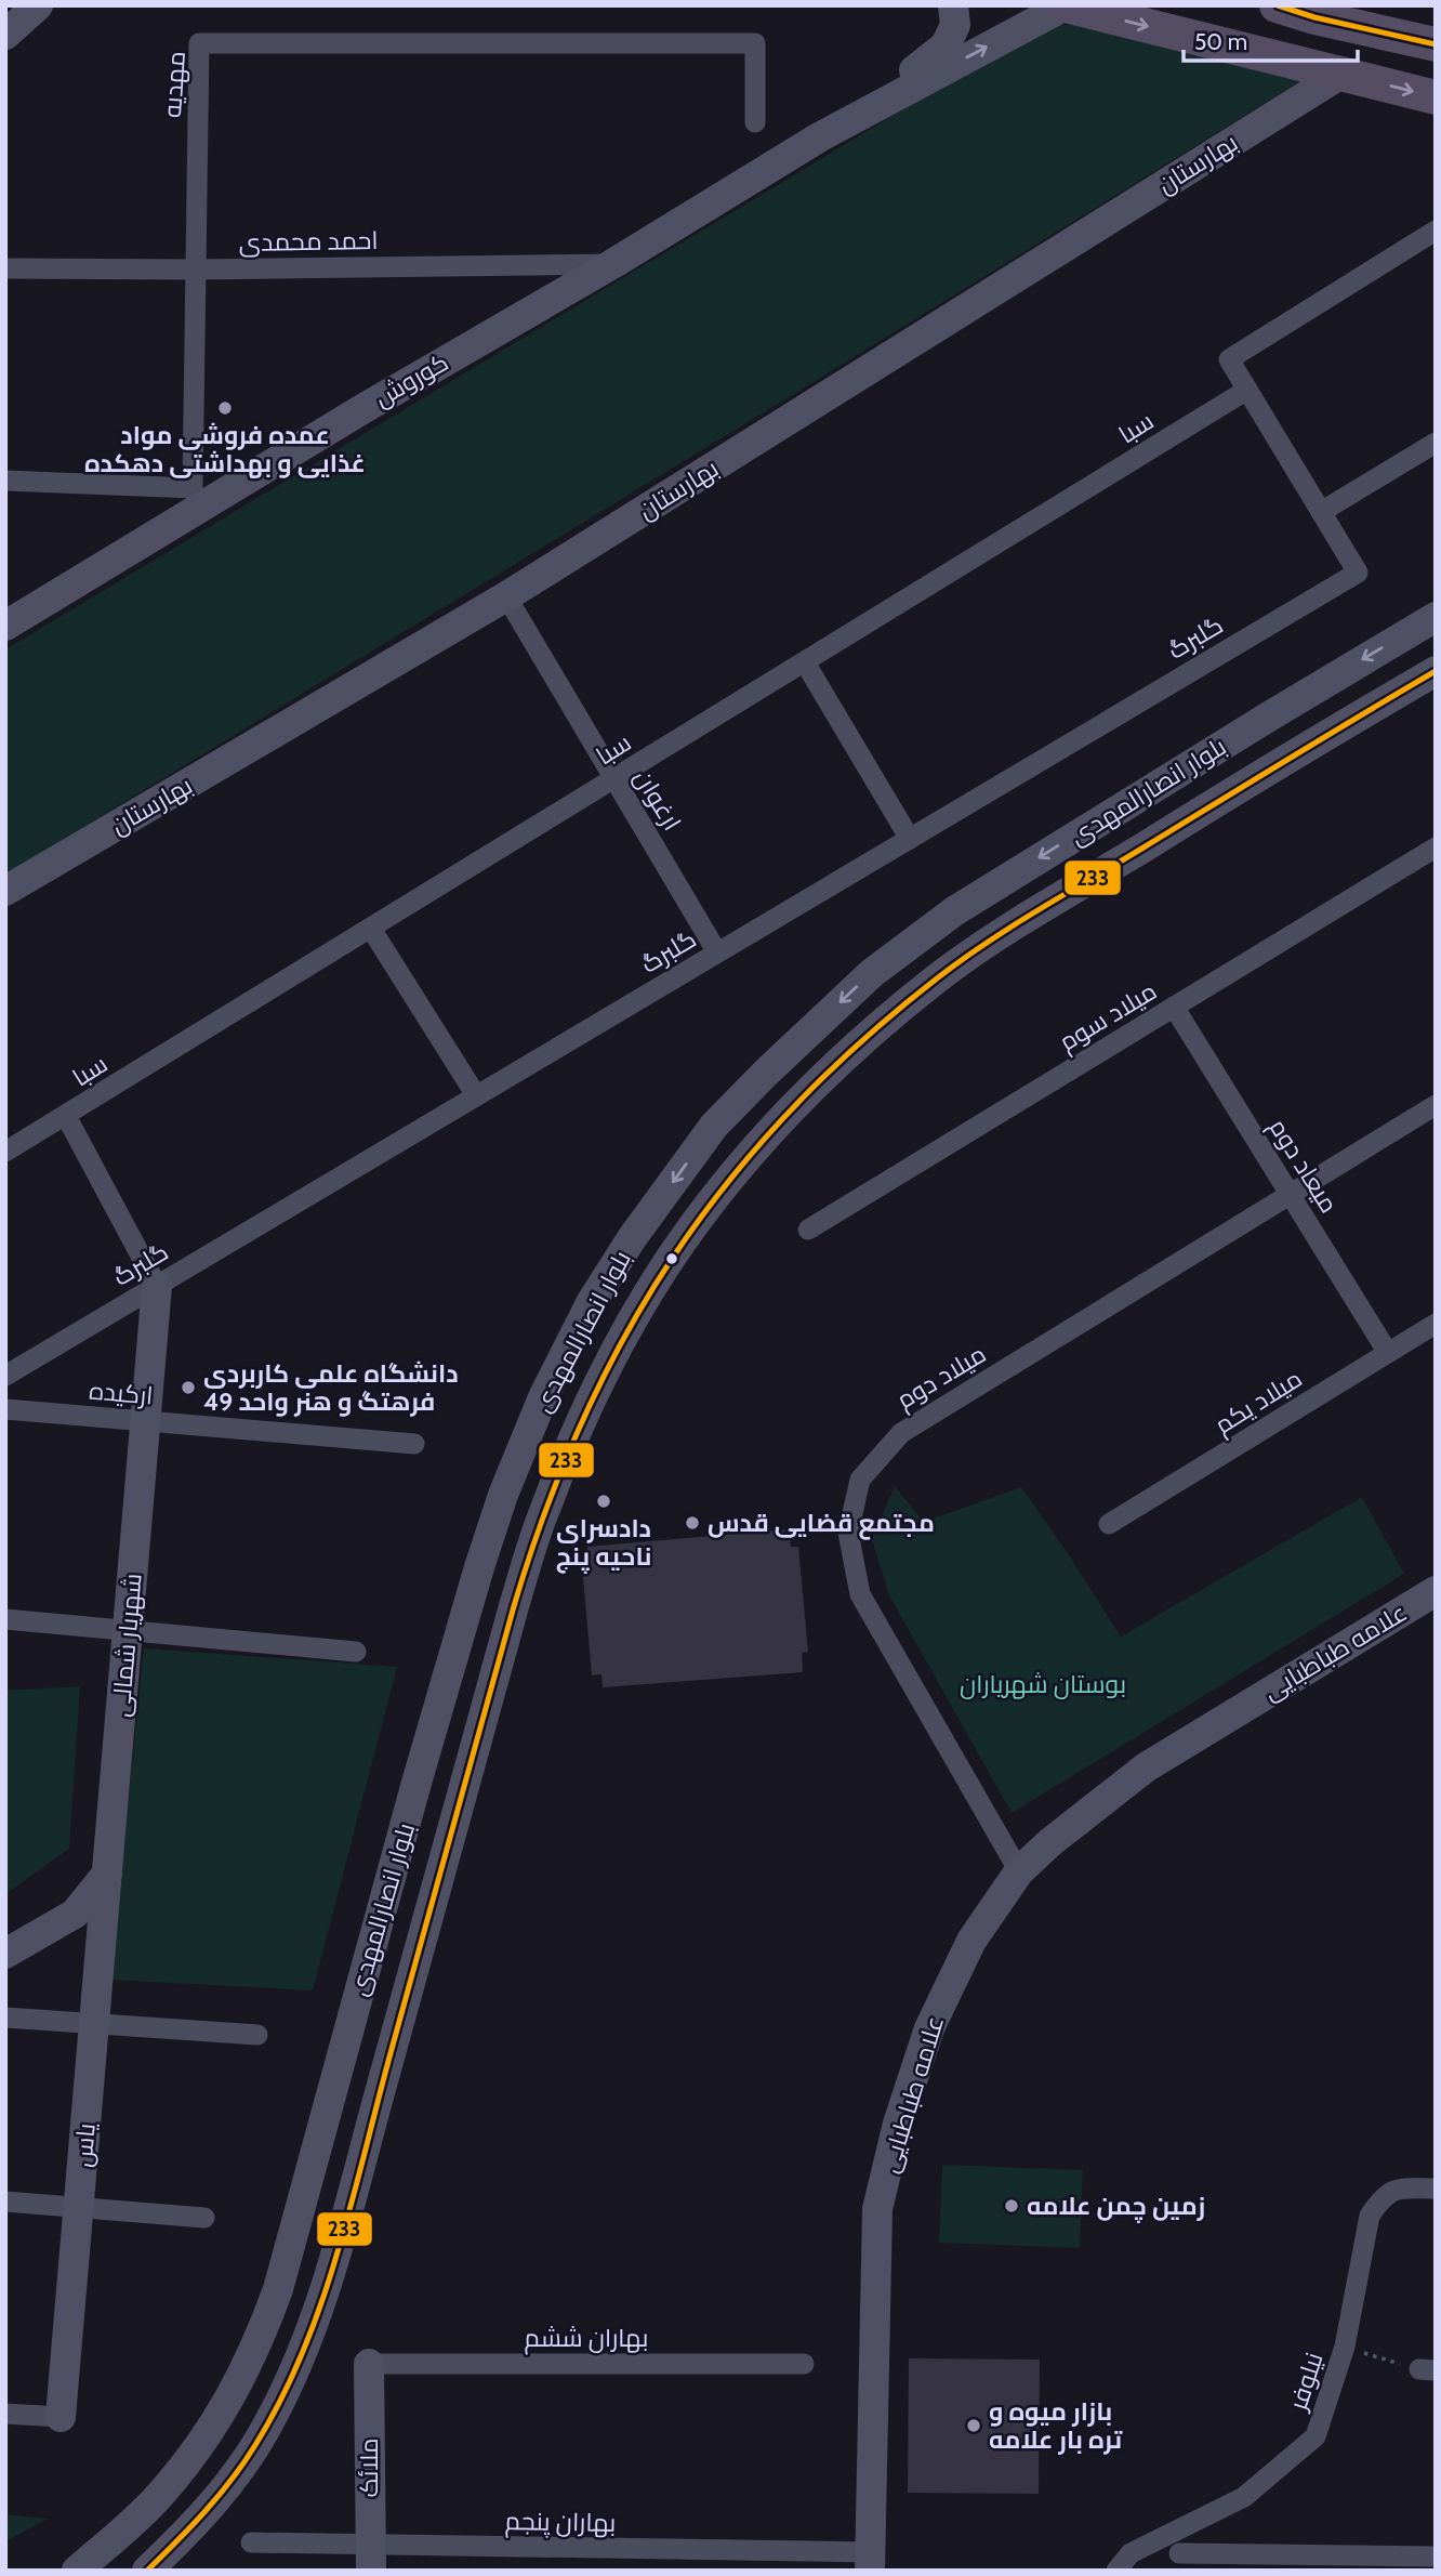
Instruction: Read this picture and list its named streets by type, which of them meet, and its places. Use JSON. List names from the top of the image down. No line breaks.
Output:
{"streets":{"street":["مهدیه","بهارستان","احمد محمدی","کوروش","سبا","گلبرگ","بلوار انصارالمهدی","ارغوان","میلاد سوم","میعاد دوم","میلاد دوم","ارکیده","میلاد یکم","شهریار شمالی","علامه طباطبایی","یاس","بهاران ششم","نیلوفر","ملائک","بهاران پنجم"]},"crossings":[["مهدیه","احمد محمدی"],["بهارستان","ارغوان"],["احمد محمدی","کوروش"],["سبا","ارغوان"],["گلبرگ","ارغوان"],["گلبرگ","شهریار شمالی"],["میلاد سوم","میعاد دوم"],["میعاد دوم","میلاد دوم"],["میعاد دوم","میلاد یکم"],["میلاد دوم","علامه طباطبایی"],["ارکیده","شهریار شمالی"],["شهریار شمالی","یاس"],["علامه طباطبایی","بهاران پنجم"],["بهاران ششم","ملائک"],["ملائک","بهاران پنجم"]],"parks":["بوستان شهریاران"],"places":["عمده فروشی مواد غذایی و بهداشتی دهکده","دانشگاه علمی کاربردی فرهتگ و هنر واحد 49","دادسرای ناحیه پنج","مجتمع قضایی قدس","زمین چمن علامه","بازار میوه و تره بار علامه"],"lines":["transit line 233"],"scale_bar":"50 m"}
